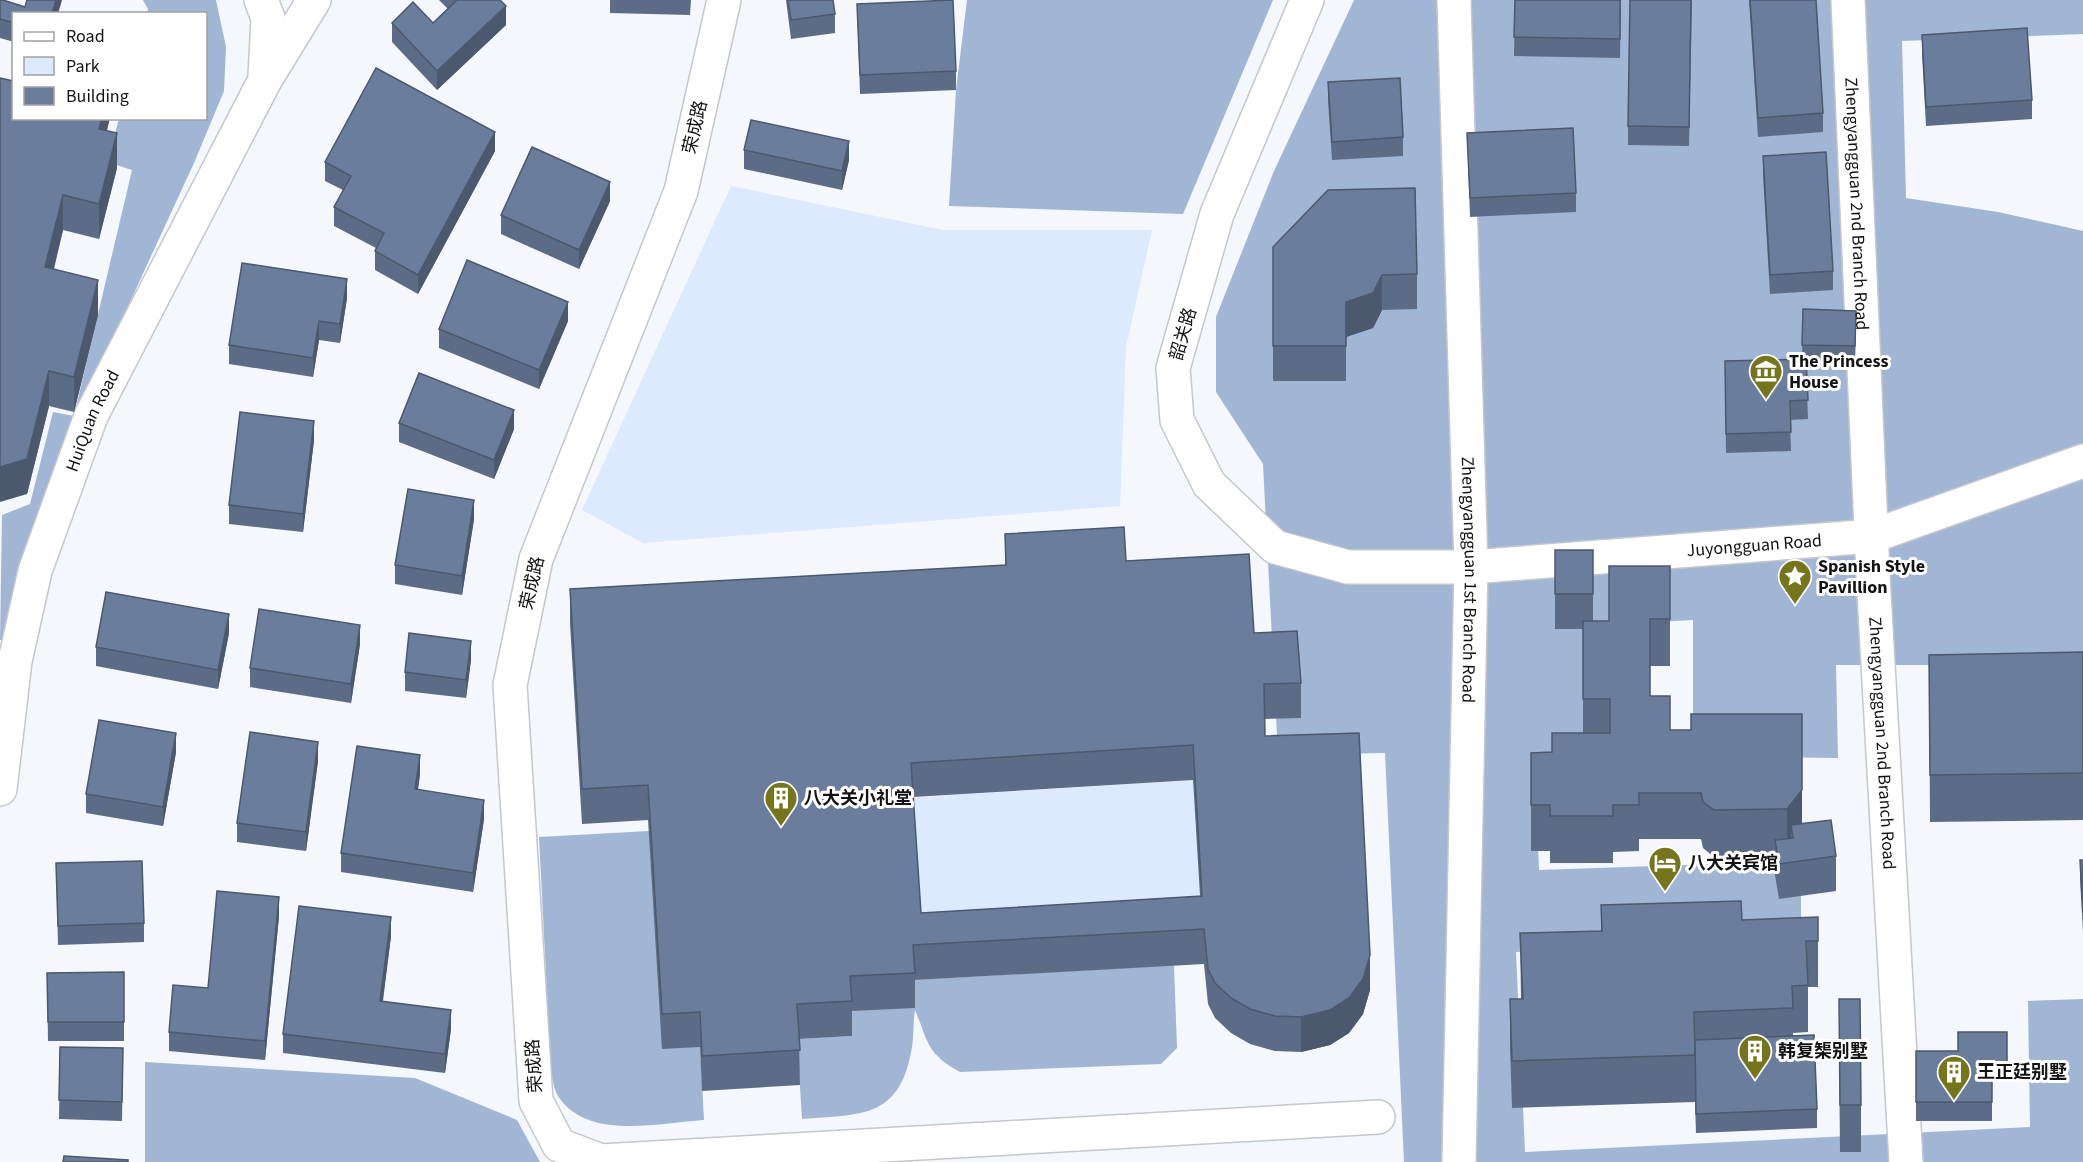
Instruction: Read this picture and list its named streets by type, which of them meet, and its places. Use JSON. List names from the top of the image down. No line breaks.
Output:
{"streets":{"street":["荣成路","Zhengyangguan 2nd Branch Road","韶关路","HuiQuan Road","Juyongguan Road","Zhengyangguan 1st Branch Road"]},"crossings":[["Zhengyangguan 2nd Branch Road","Juyongguan Road"],["韶关路","Juyongguan Road"],["Juyongguan Road","Zhengyangguan 1st Branch Road"]],"places":{"museum":["The Princess House"],"place":["Spanish Style Pavillion"],"building":["八大关小礼堂","韩复榘别墅","王正廷别墅"],"hotel":["八大关宾馆"]},"legend":["Road","Park","Building"]}
